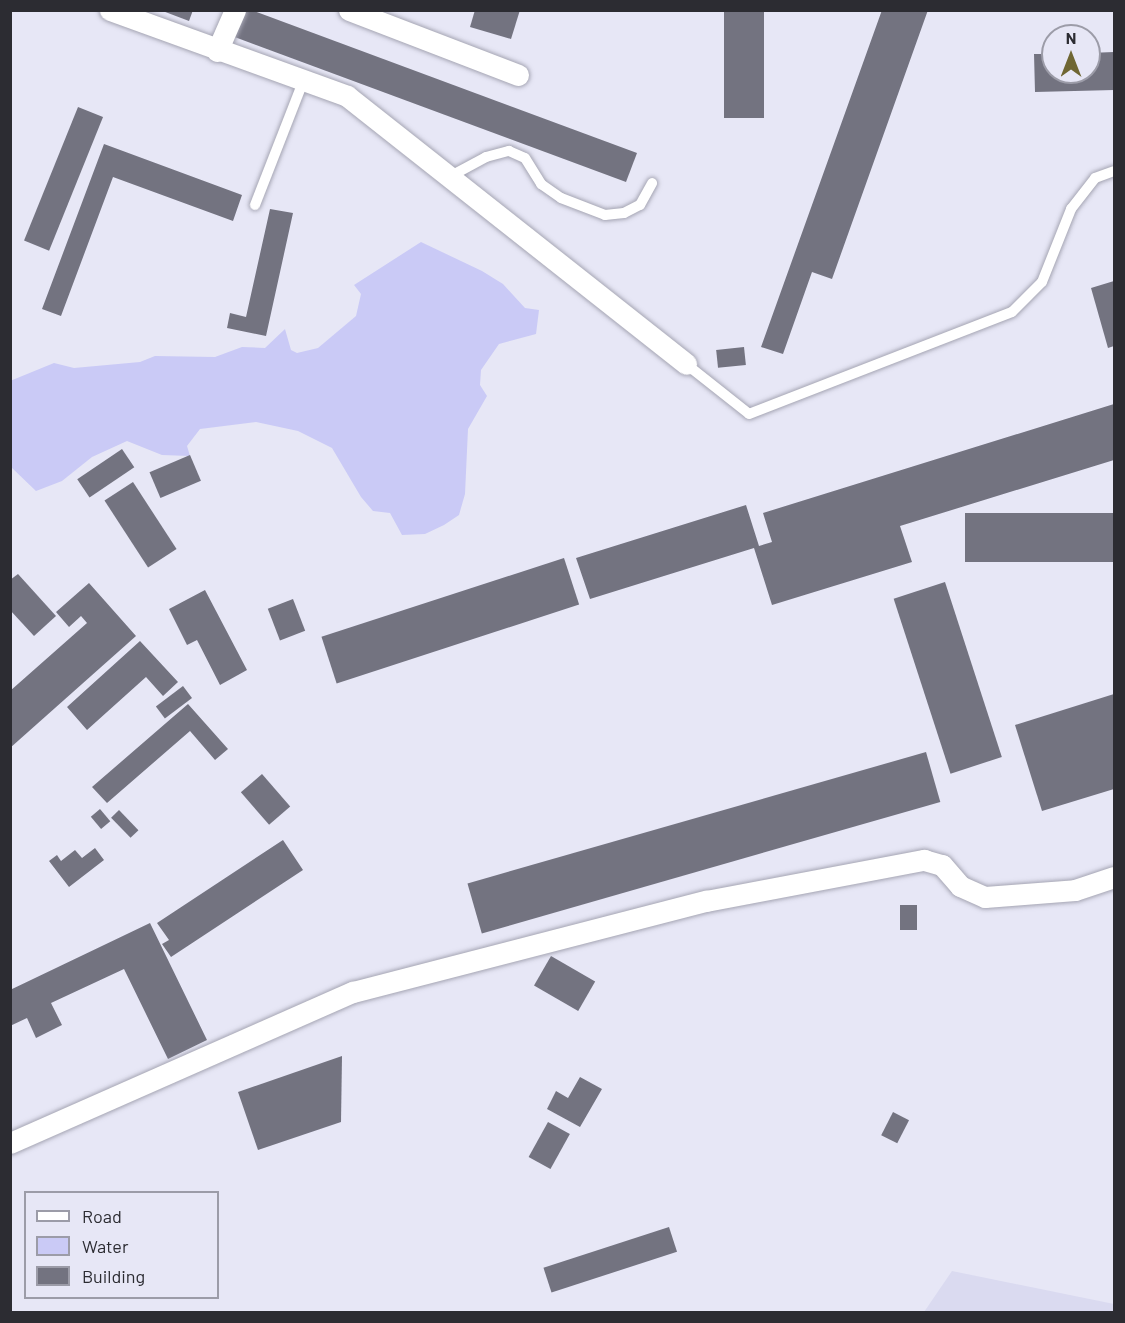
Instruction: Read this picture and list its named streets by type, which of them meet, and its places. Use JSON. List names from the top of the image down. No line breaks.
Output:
{"legend":["Road","Water","Building"],"north":"top"}
